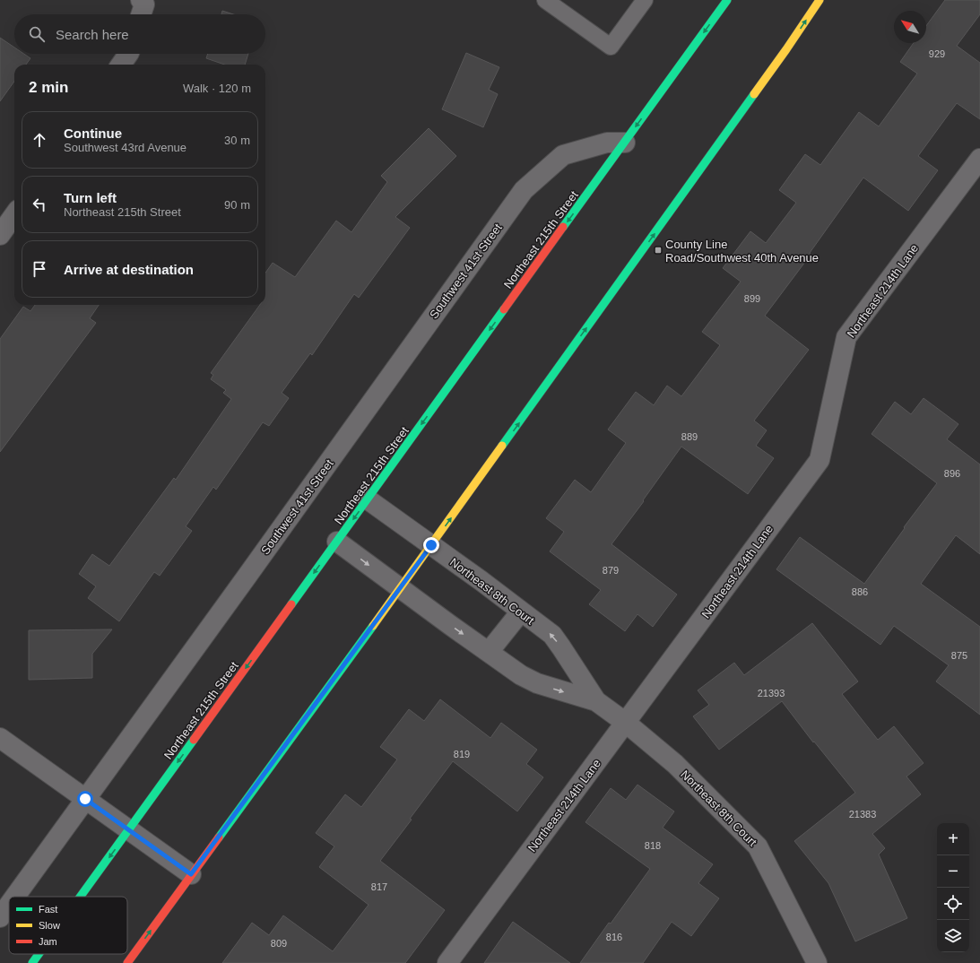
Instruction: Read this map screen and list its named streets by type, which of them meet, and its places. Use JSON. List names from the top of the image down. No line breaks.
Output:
{"streets":{"street":["Northeast 215th Street","Southwest 41st Street","Northeast 214th Lane","Northeast 8th Court"]},"crossings":[["Northeast 215th Street","Southwest 41st Street"],["Northeast 215th Street","Northeast 8th Court"],["Northeast 214th Lane","Northeast 8th Court"]],"one_way":["Northeast 215th Street"],"places":{"transit":["County Line Road/Southwest 40th Avenue"]},"house_numbers":["929","899","889","896","879","886","875","21393","819","21383","818","817","816","809"],"legend":["Fast","Slow","Jam"],"north":"top left","page":{"search":"Search here","heading":["2 min","Walk · 120 m"],"list":[["Continue","Southwest 43rd Avenue","30 m"],["Turn left","Northeast 215th Street","90 m"],"Arrive at destination"],"map_buttons":["+","−"]}}
